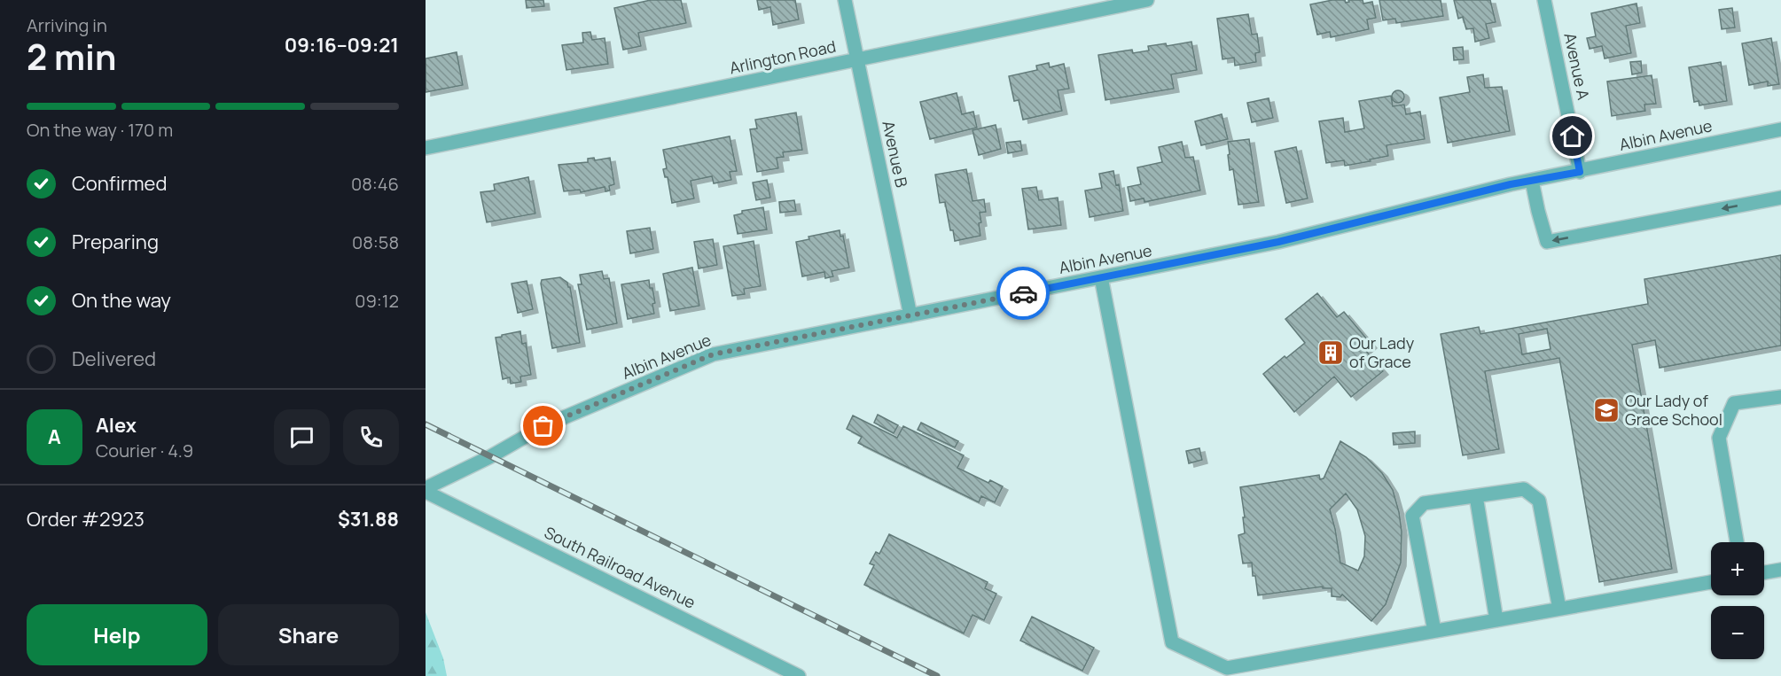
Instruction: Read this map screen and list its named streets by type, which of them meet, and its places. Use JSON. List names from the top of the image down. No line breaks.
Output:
{"streets":{"street":["Arlington Road","Avenue A","Albin Avenue","Avenue B","South Railroad Avenue"]},"crossings":[["Arlington Road","Avenue B"],["Avenue A","Albin Avenue"],["Albin Avenue","Avenue B"],["Albin Avenue","South Railroad Avenue"]],"places":{"building":["Our Lady of Grace"],"school or university":["Our Lady of Grace School"]},"page":{"heading":["2 min","Arriving in","09:16–09:21"],"panel":["Alex","Courier · 4.9","Order #2923","$31.88"],"bar":"On the way · 170 m","list":[["Confirmed","08:46"],["Preparing","08:58"],["On the way","09:12"],"Delivered"],"round":"A","map_buttons":["+","−"],"buttons":["Help","Share"]}}
